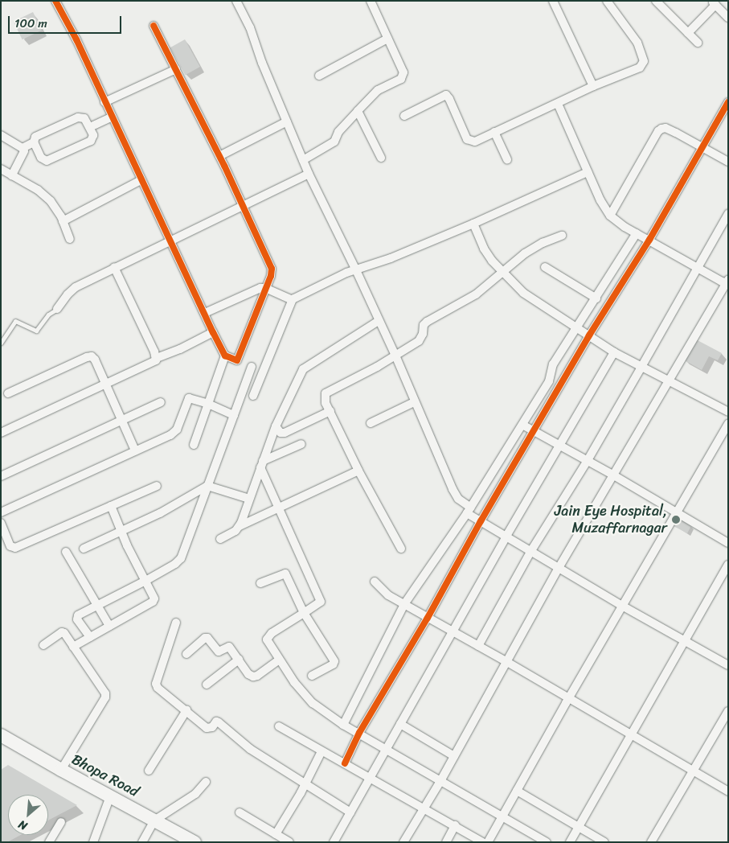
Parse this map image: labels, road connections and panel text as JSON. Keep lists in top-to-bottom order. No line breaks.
{"streets":{"main road":["Bhopa Road"]},"places":["Jain Eye Hospital, Muzaffarnagar"],"scale_bar":"100 m","north":"bottom left"}
